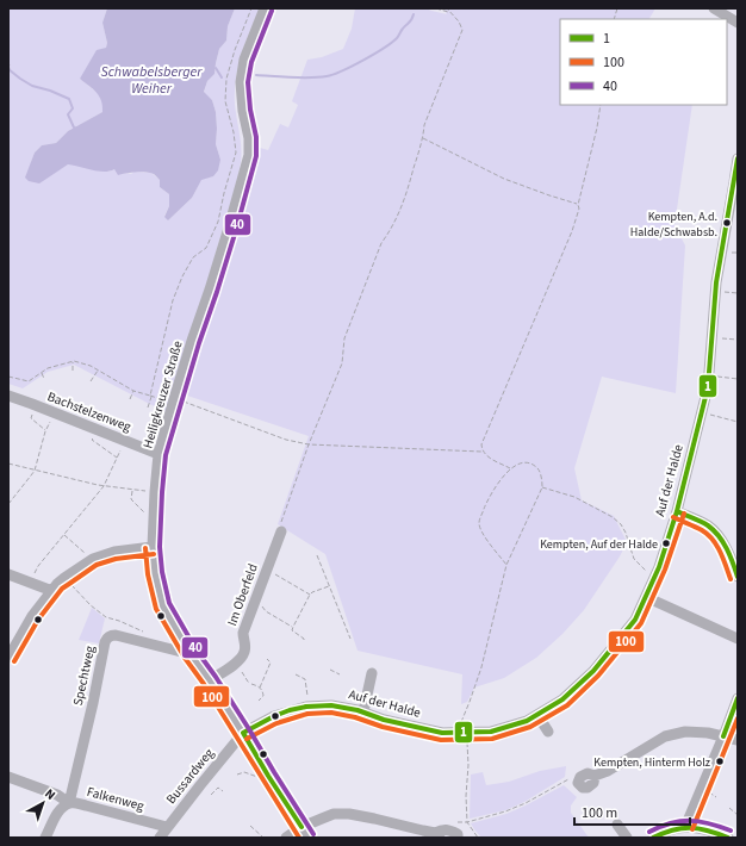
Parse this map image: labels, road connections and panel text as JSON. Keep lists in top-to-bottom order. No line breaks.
{"streets":{"street":["Heiligkreuzer Straße","Bachstelzenweg","Auf der Halde","Im Oberfeld","Spechtweg","Bussardweg","Falkenweg"]},"crossings":[["Heiligkreuzer Straße","Bachstelzenweg"],["Heiligkreuzer Straße","Auf der Halde"],["Heiligkreuzer Straße","Spechtweg"],["Heiligkreuzer Straße","Bussardweg"],["Auf der Halde","Bussardweg"],["Spechtweg","Falkenweg"],["Bussardweg","Falkenweg"]],"water":["Schwabelsberger Weiher"],"places":["Kempten, A.d. Halde/Schwabsb.","Kempten, Auf der Halde","Kempten, Hinterm Holz"],"lines":["transit line 40","transit line 1","transit line 100"],"legend":["1","100","40"],"scale_bar":"100 m","north":"top right"}
